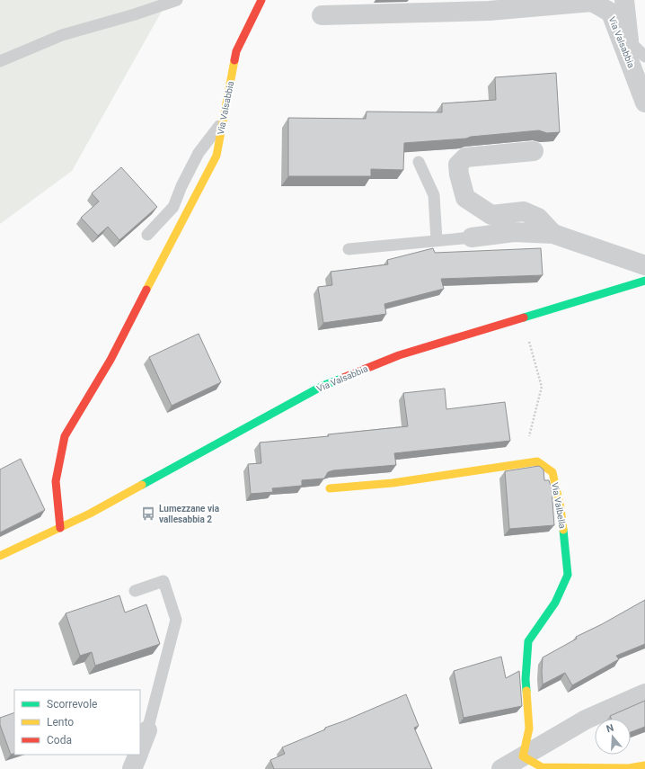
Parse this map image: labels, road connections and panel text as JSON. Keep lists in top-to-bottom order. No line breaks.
{"streets":{"street":["Via Valsabbia","Via Valbella"]},"places":{"bus stop":["Lumezzane via vallesabbia 2"]},"legend":["Scorrevole","Lento","Coda"],"north":"top"}
